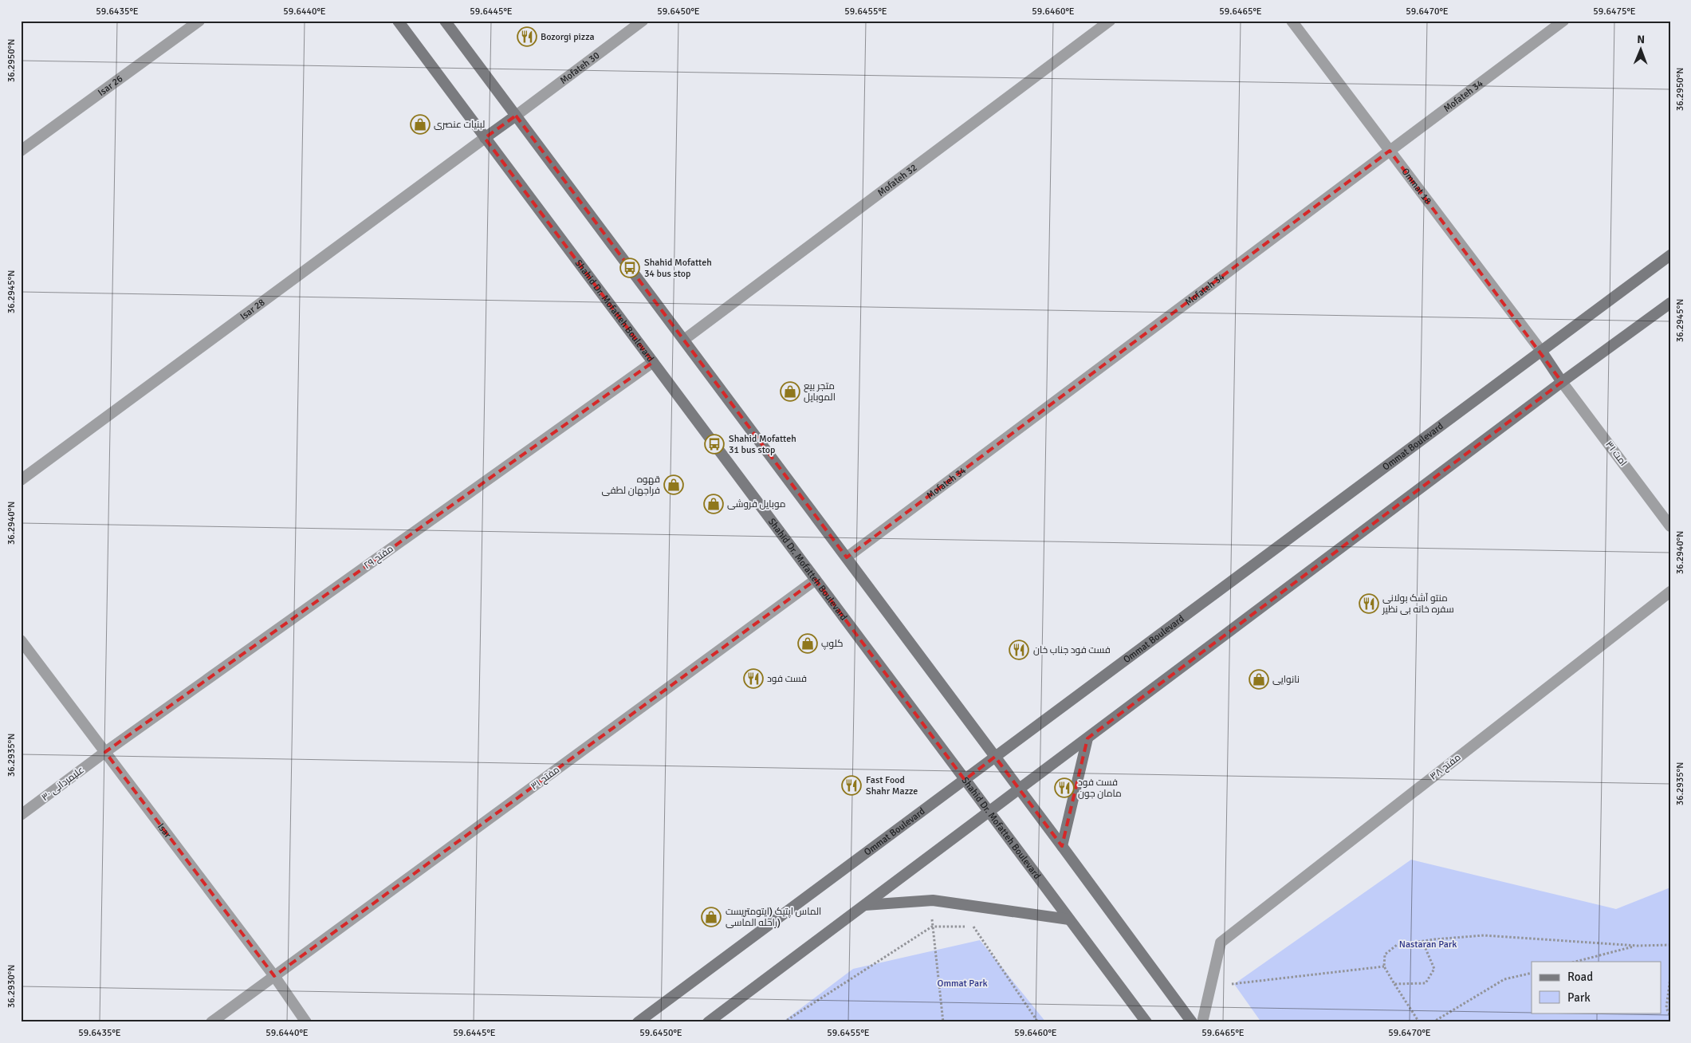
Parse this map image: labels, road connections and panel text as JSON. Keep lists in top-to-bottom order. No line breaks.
{"streets":{"main road":["Shahid Dr. Mofatteh Boulevard","Ommat Boulevard"],"street":["Mofateh 30","Isar 26","Mofateh 34","Mofateh 32","Ommat 18","Isar 28","امت ۳۱","مفتح ۲۹","مفتح ۳۸","مفتح ۳۱","علیمردانی ۳۰","Isar"]},"crossings":[["Mofateh 34","Ommat 18"],["Ommat 18","Ommat Boulevard"],["Isar 28","Shahid Dr. Mofatteh Boulevard"],["Shahid Dr. Mofatteh Boulevard","Ommat Boulevard"],["Shahid Dr. Mofatteh Boulevard","مفتح ۲۹"],["Shahid Dr. Mofatteh Boulevard","مفتح ۳۱"],["مفتح ۲۹","علیمردانی ۳۰"],["مفتح ۲۹","Isar"],["مفتح ۳۱","Isar"],["علیمردانی ۳۰","Isar"]],"parks":["Nastaran Park","Ommat Park"],"places":{"restaurant":["Bozorgi pizza","منتو آشک بولانی سفره خانه بی نظیر","فست فود جناب خان","فست فود","Fast Food Shahr Mazze","فست فود مامان جون"],"shop":["لبنیات عنصری","متجر بيع الموبايل","قهوه فراجهان لطفی","موبایل فروشی","کلوپ","نانوایی","الماس اپتیک (اپتومتریست راحله الماسی)"],"bus stop":["Shahid Mofatteh 34 bus stop","Shahid Mofatteh 31 bus stop"]},"legend":["Road","Park"],"north":"top","coordinates":["59.6435°E","59.6440°E","59.6445°E","59.6450°E","59.6455°E","59.6460°E","59.6465°E","59.6470°E","59.6475°E","36.2950°N","36.2945°N","36.2940°N","36.2935°N","36.2930°N"]}
